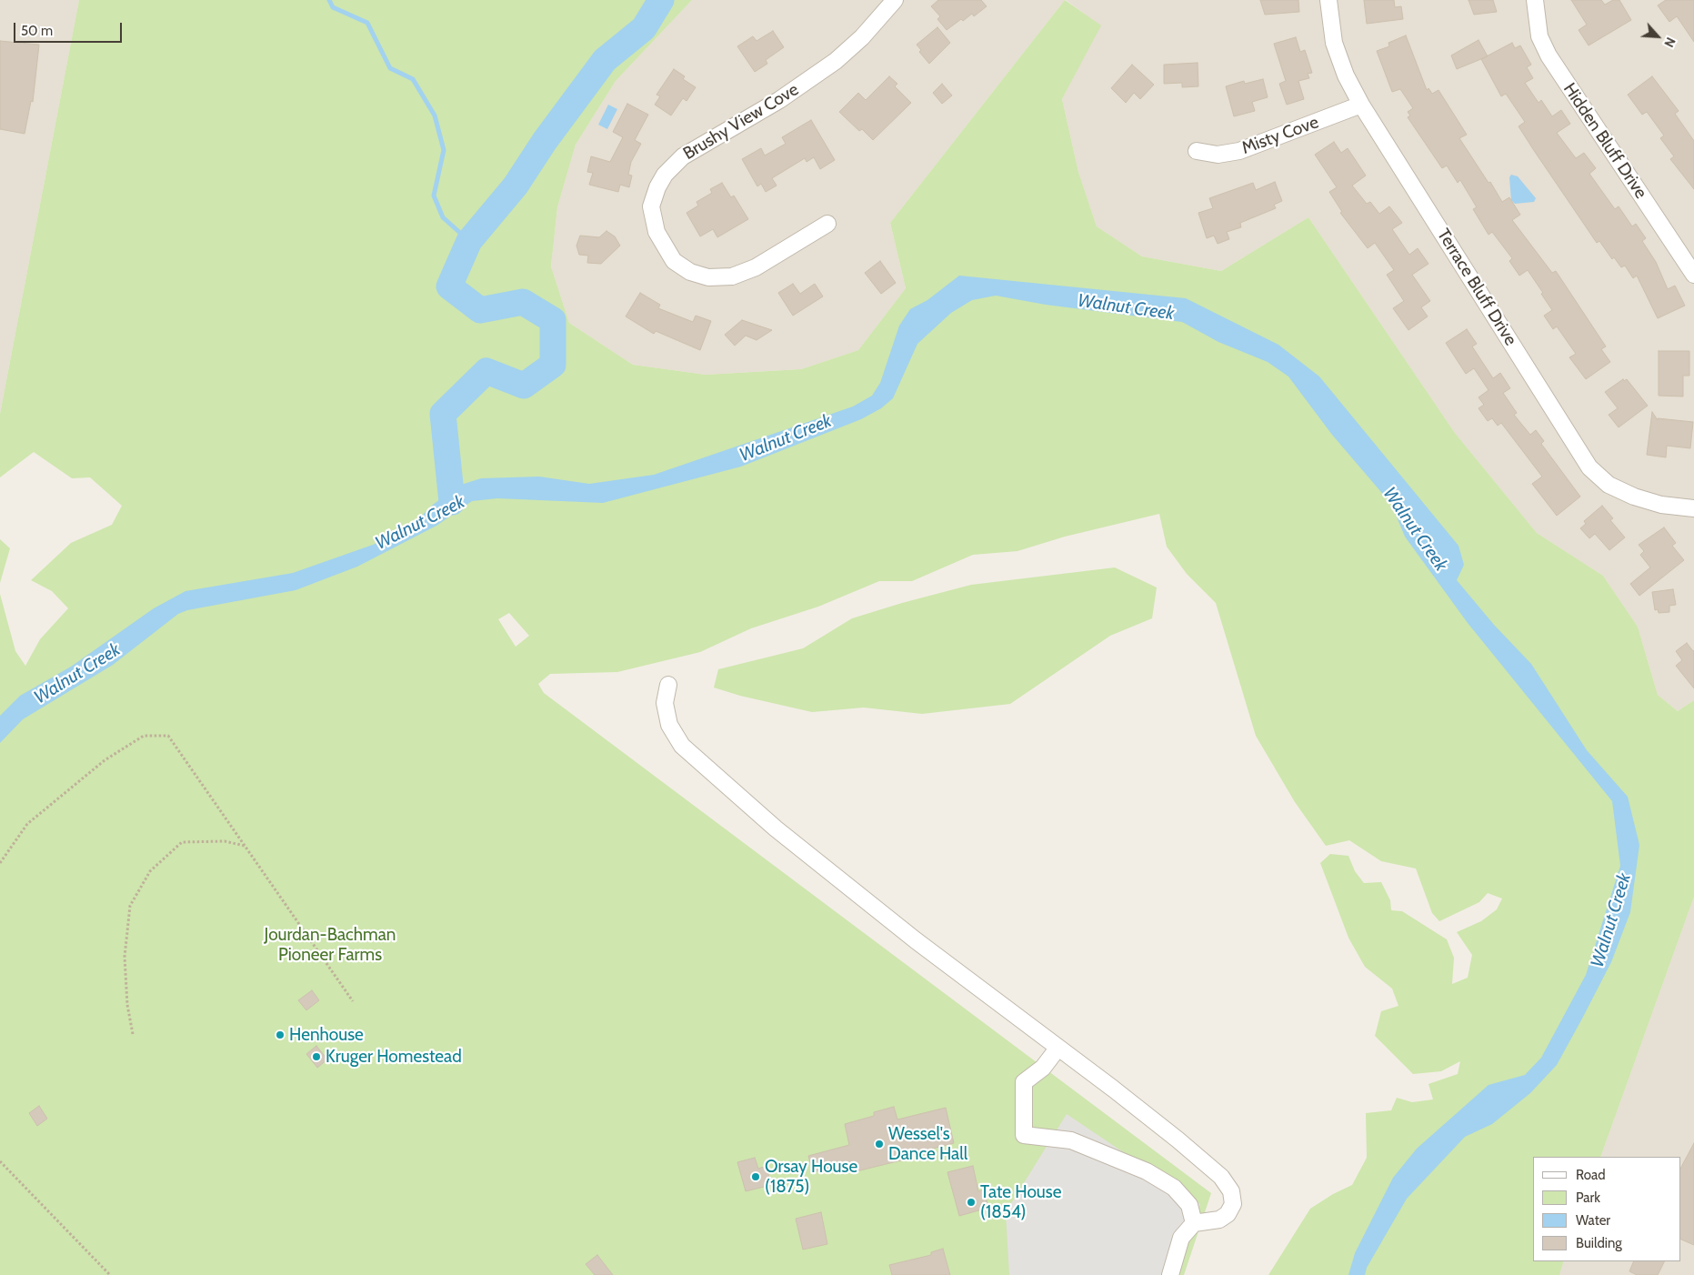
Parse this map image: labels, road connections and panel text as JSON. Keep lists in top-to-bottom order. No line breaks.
{"streets":{"street":["Brushy View Cove","Misty Cove","Hidden Bluff Drive","Terrace Bluff Drive"]},"crossings":[["Misty Cove","Terrace Bluff Drive"]],"water":["Walnut Creek"],"parks":["Jourdan-Bachman Pioneer Farms"],"places":["Henhouse","Kruger Homestead","Wessel's Dance Hall","Orsay House (1875)","Tate House (1854)"],"legend":["Road","Park","Water","Building"],"scale_bar":"50 m","north":"bottom right"}
